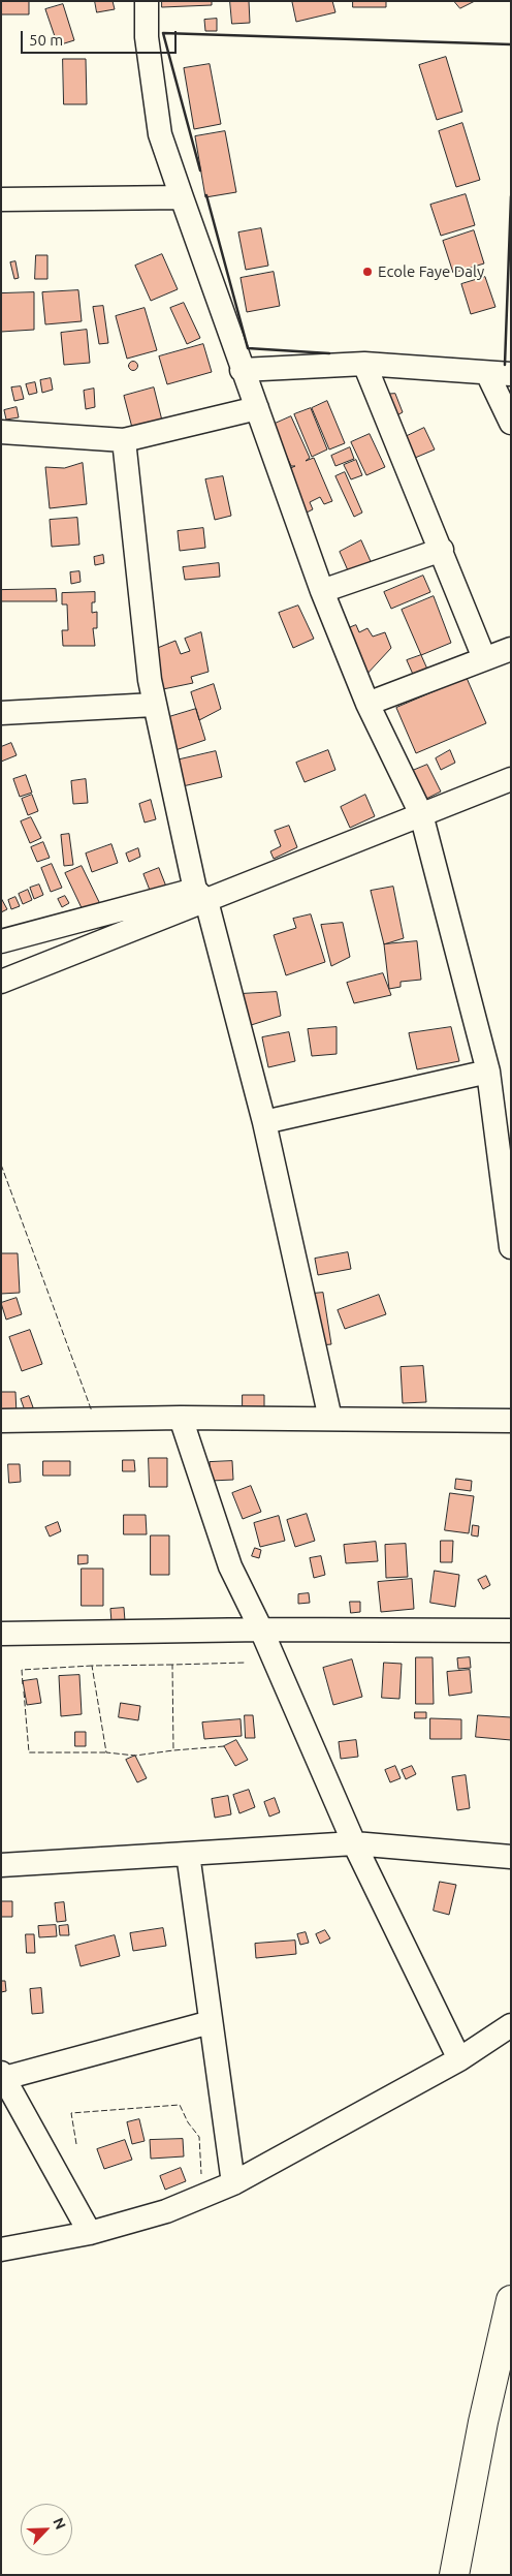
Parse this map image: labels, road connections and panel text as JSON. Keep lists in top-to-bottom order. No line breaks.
{"places":["Ecole Faye Daly"],"scale_bar":"50 m","north":"top right"}
